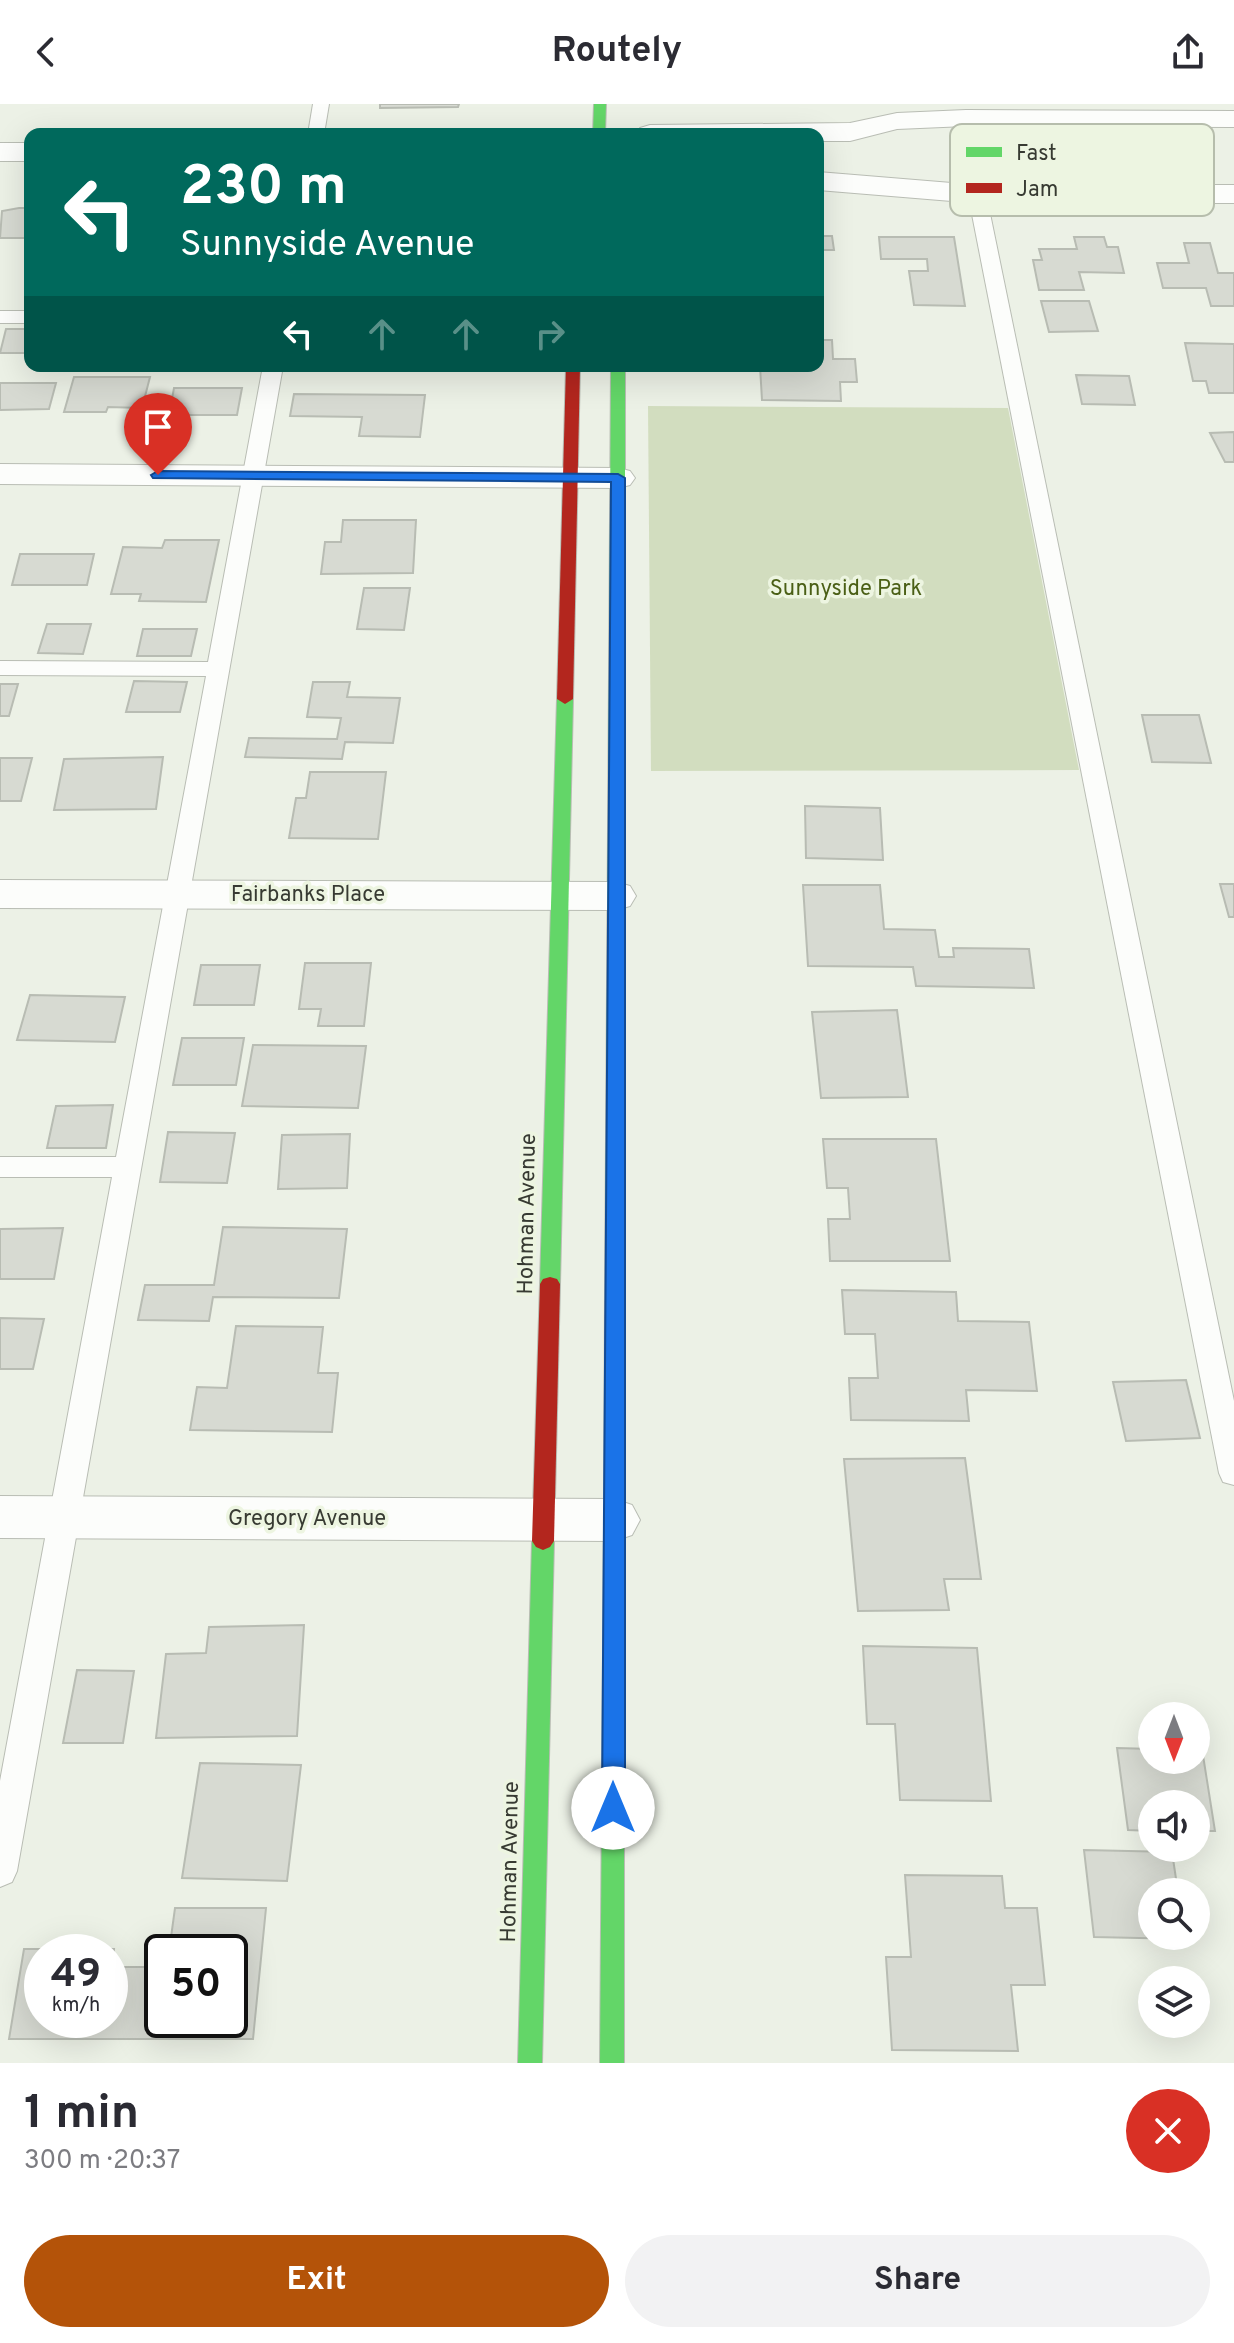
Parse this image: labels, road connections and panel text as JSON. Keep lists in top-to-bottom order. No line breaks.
{"streets":{"main road":["Hohman Avenue"],"street":["Fairbanks Place","Gregory Avenue"]},"crossings":[["Fairbanks Place","Hohman Avenue"],["Hohman Avenue","Gregory Avenue"]],"parks":["Sunnyside Park"],"legend":["Fast","Jam"],"north":"bottom","page":{"header":"Routely","turn":["230 m","Sunnyside Avenue"],"speed":"49 km/h","limit":"50","heading":["1 min","300 m · 20:37"],"buttons":["Exit","Share"]}}
